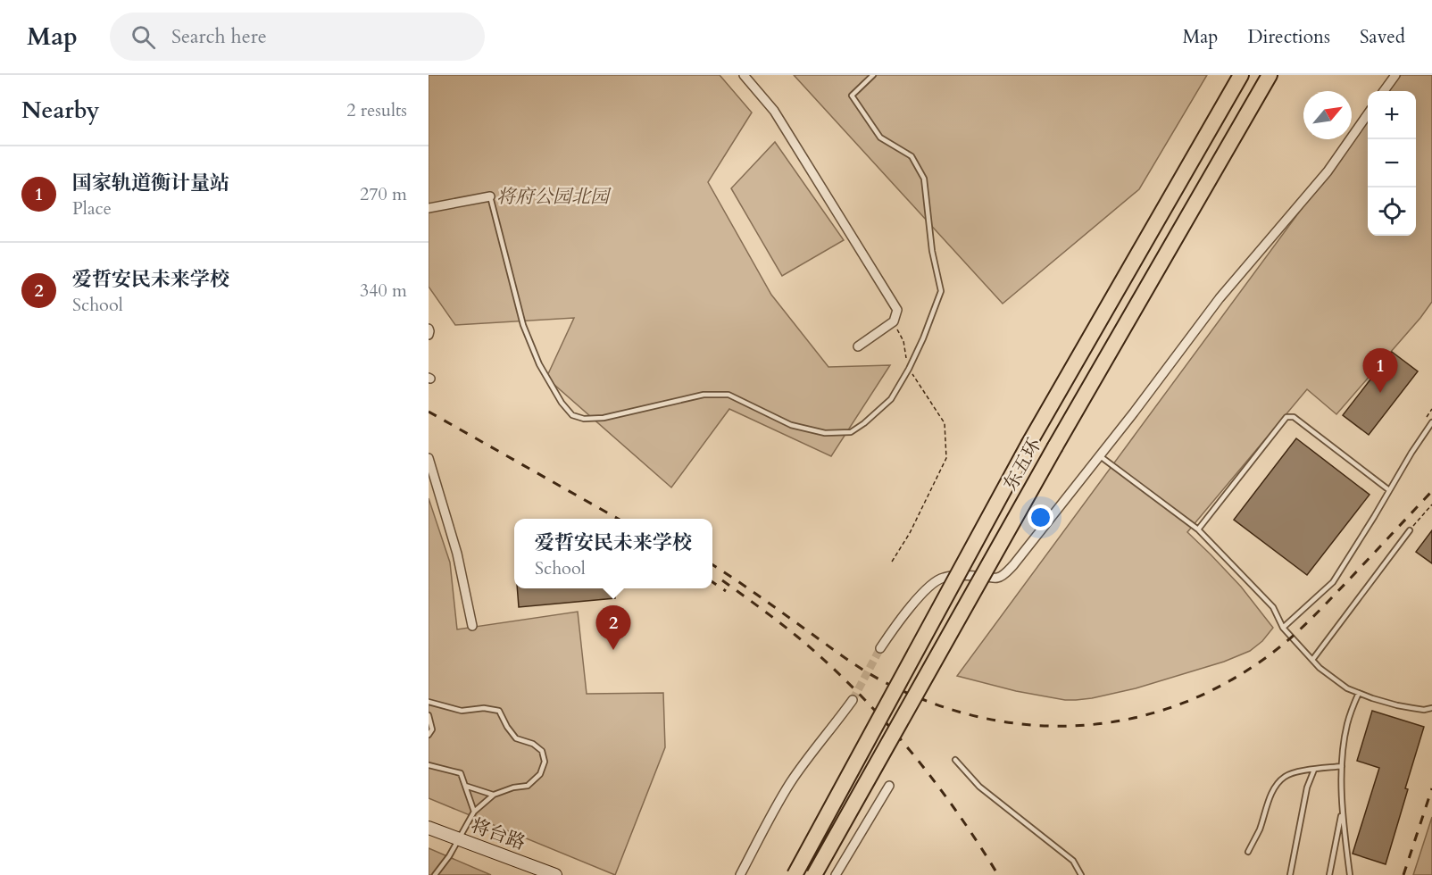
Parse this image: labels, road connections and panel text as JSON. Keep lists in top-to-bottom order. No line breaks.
{"streets":{"highway":["东五环"],"main road":["将台路"]},"parks":["将府公园北园"],"north":"top right","page":{"header":"Map","search":"Search here","nav":["Map","Directions","Saved"],"heading":["Nearby","2 results"],"map_buttons":["+","−"],"list":[{"mark":"1","name":"国家轨道衡计量站","note":"Place","value":"270 m"},{"mark":"2","name":"爱哲安民未来学校","note":"School","value":"340 m"}],"pins":["1","2"],"popup":["爱哲安民未来学校","School"]}}
